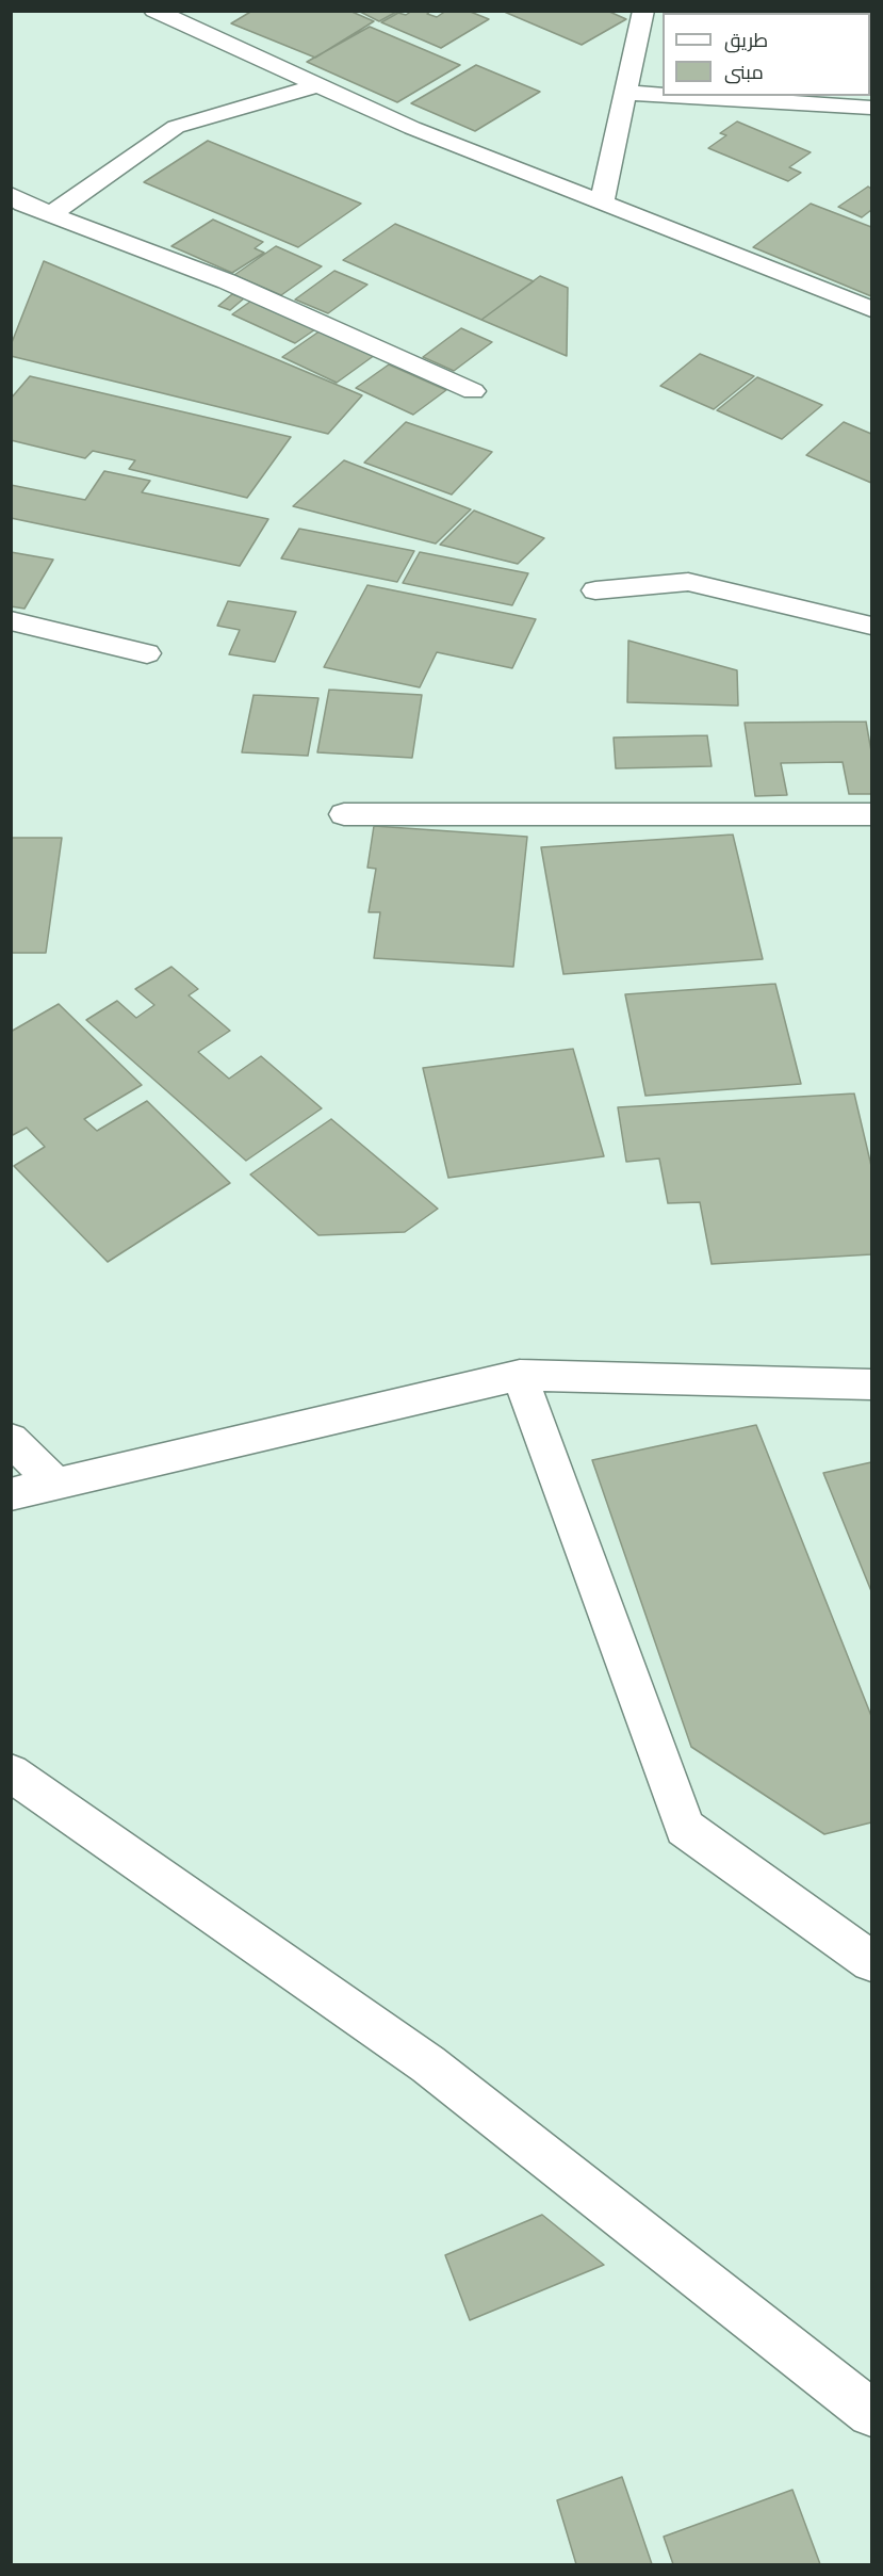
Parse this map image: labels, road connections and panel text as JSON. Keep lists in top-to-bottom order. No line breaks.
{"legend":["طريق","مبنى"]}
